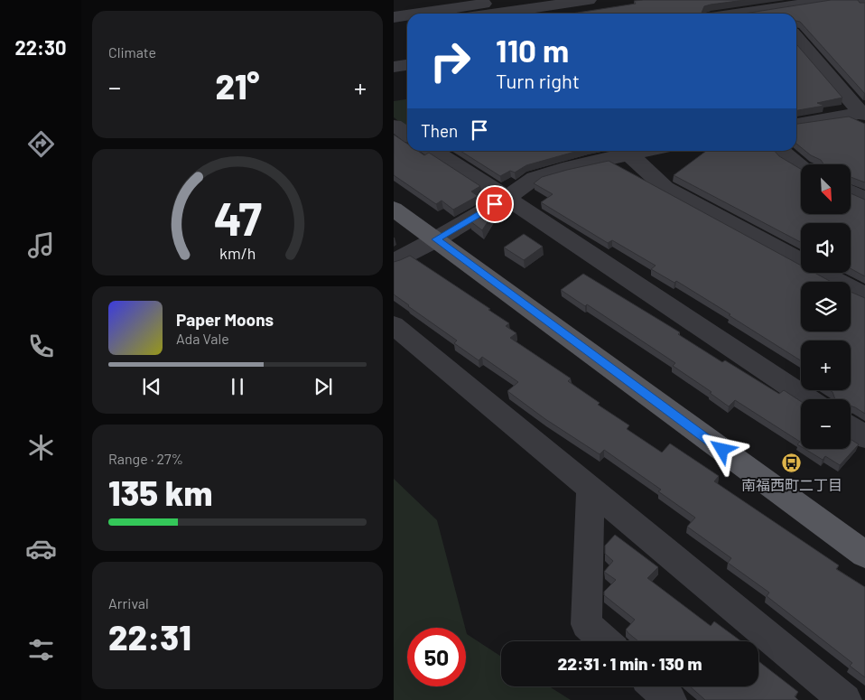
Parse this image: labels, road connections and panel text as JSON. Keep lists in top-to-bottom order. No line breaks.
{"places":{"bus stop":["南福西町二丁目"]},"north":"bottom right","page":{"tabs":"22:30","tile":["Climate",["Range · 27%","135 km"],["Arrival","22:31"]],"turn":["110 m","Turn right"],"heat":["−","21°","+"],"then":"Then","map_buttons":["+","−"],"song":["Paper Moons","Ada Vale"],"limit":"50","trip":"22:31 · 1 min · 130 m","gauge":["47","km/h"]}}
